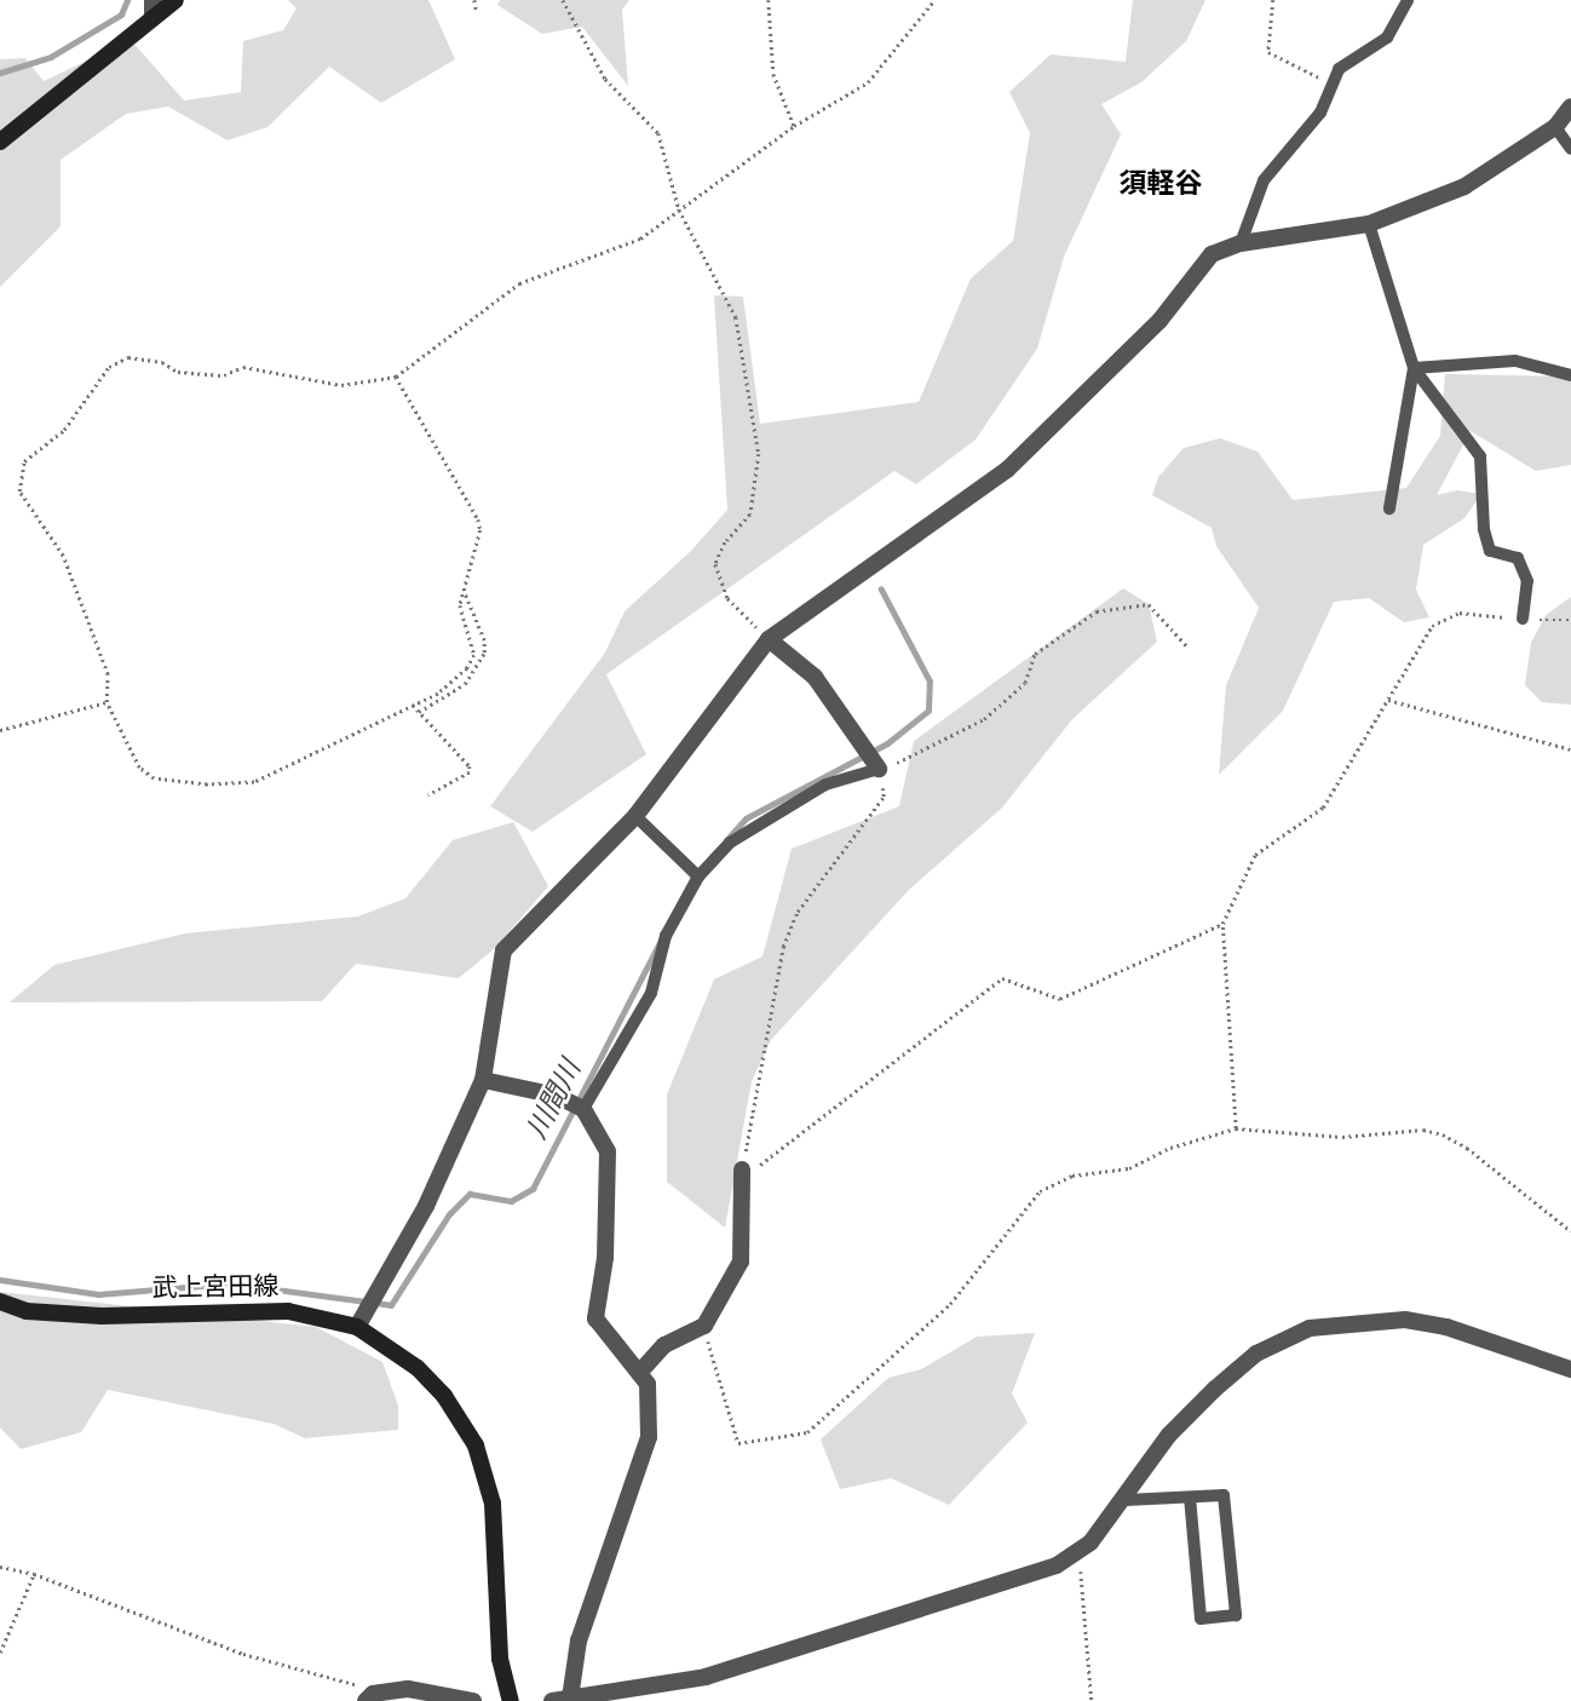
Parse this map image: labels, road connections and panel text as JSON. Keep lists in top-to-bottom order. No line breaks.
{"streets":{"main road":["武上宮田線"]},"districts":["須軽谷"],"water":["川間川"]}
